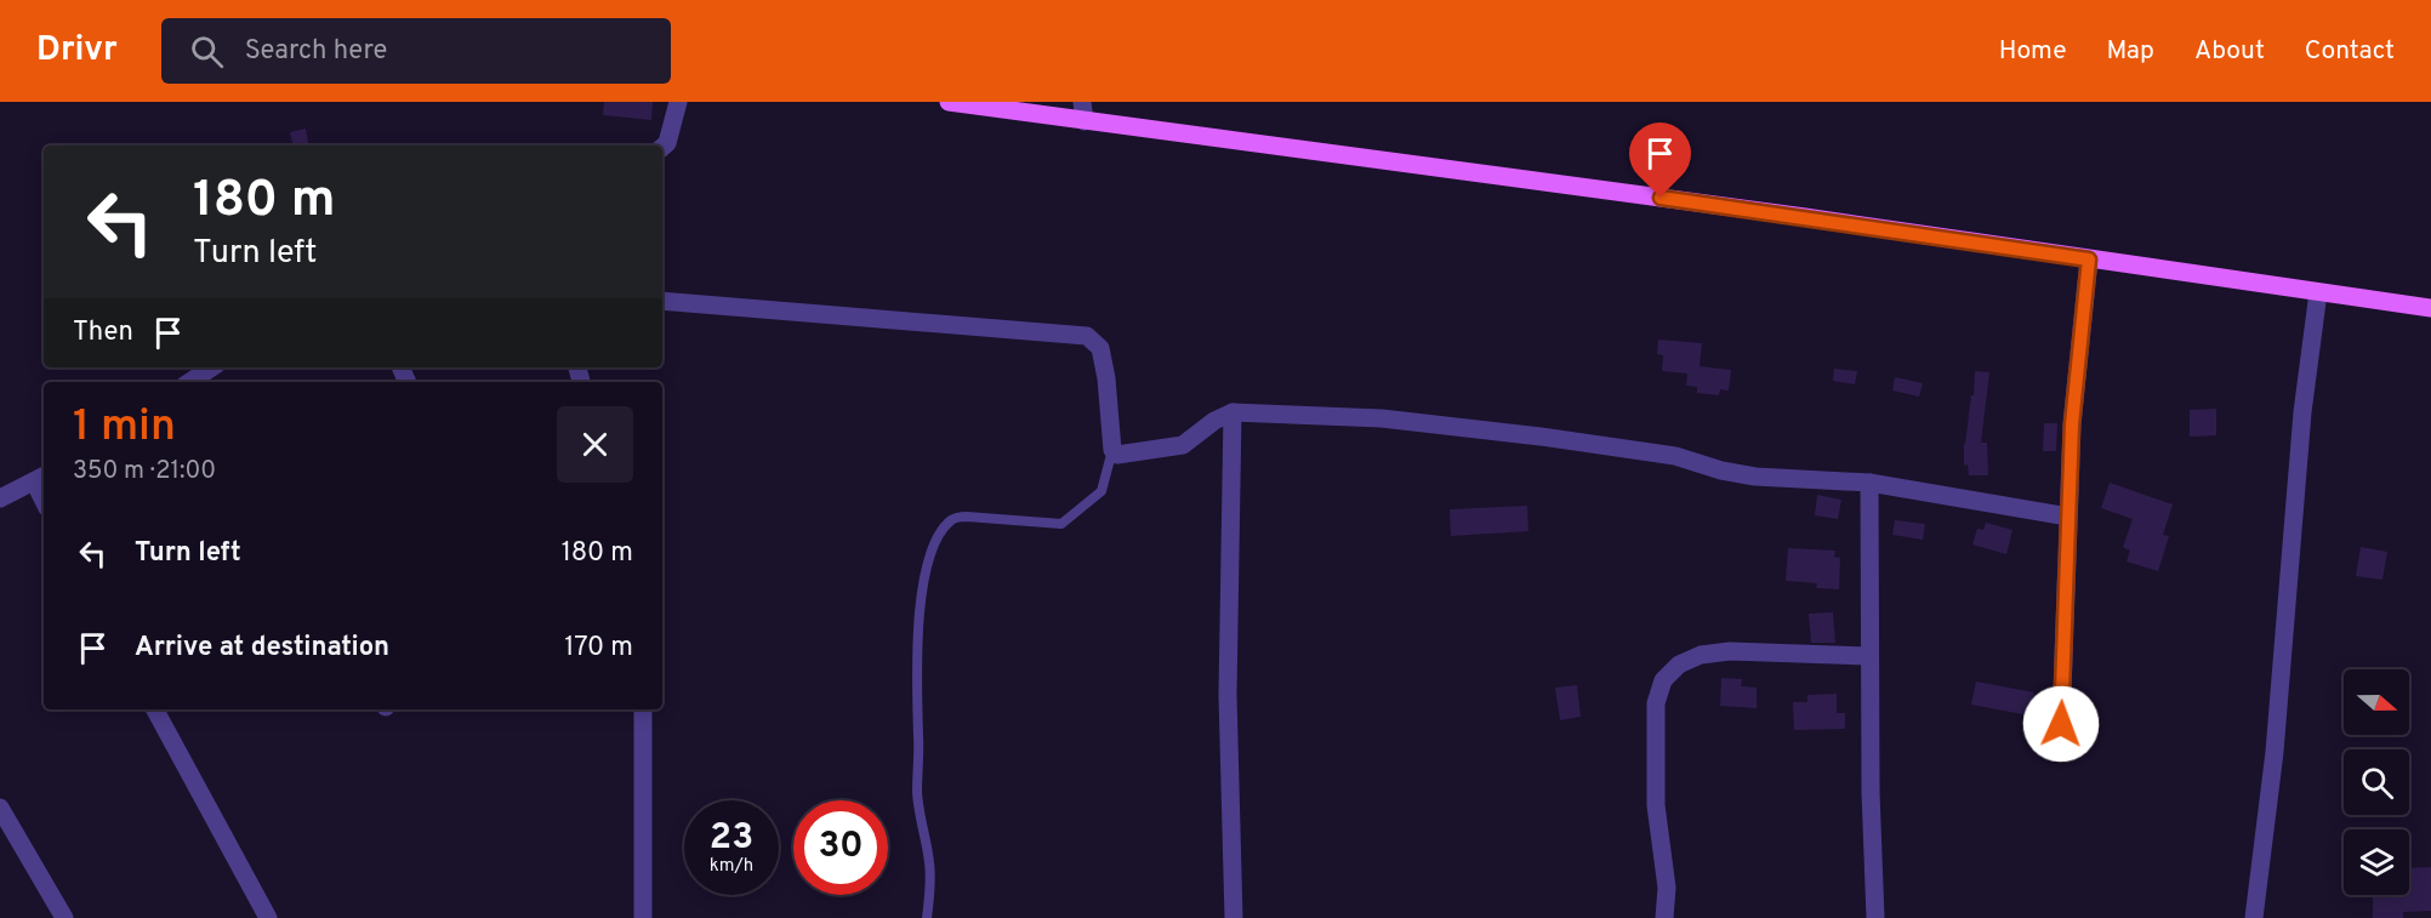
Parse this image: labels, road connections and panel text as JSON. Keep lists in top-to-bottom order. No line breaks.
{"north":"right","page":{"header":"Drivr","search":"Search here","nav":["Home","Map","About","Contact"],"turn":["180 m","Turn left"],"then":"Then","heading":["1 min","350 m · 21:00"],"list":[{"name":"Turn left","value":"180 m"},{"name":"Arrive at destination","value":"170 m"}],"speed":"23 km/h","limit":"30"}}
